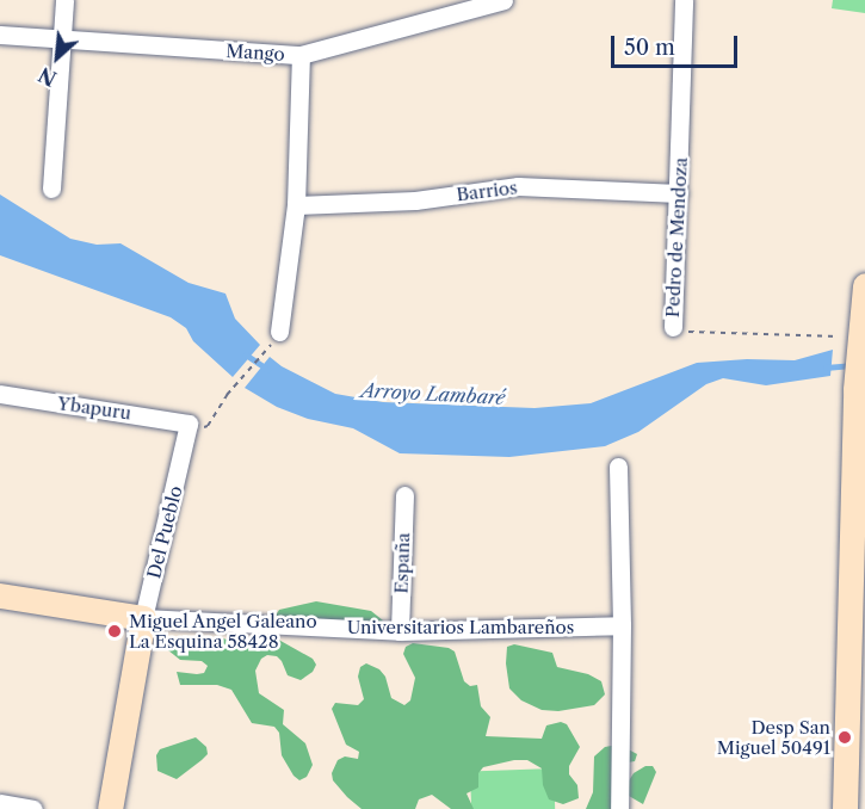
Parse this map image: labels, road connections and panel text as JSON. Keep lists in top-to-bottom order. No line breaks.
{"streets":{"street":["Mango","Barrios","Pedro de Mendoza","Ybapuru","Del Pueblo","España","Universitarios Lambareños"]},"crossings":[["Barrios","Pedro de Mendoza"],["Ybapuru","Del Pueblo"],["Del Pueblo","Universitarios Lambareños"],["España","Universitarios Lambareños"]],"water":["Arroyo Lambaré"],"places":["Miguel Angel Galeano La Esquina 58428","Desp San Miguel 50491"],"scale_bar":"50 m","north":"bottom left"}
